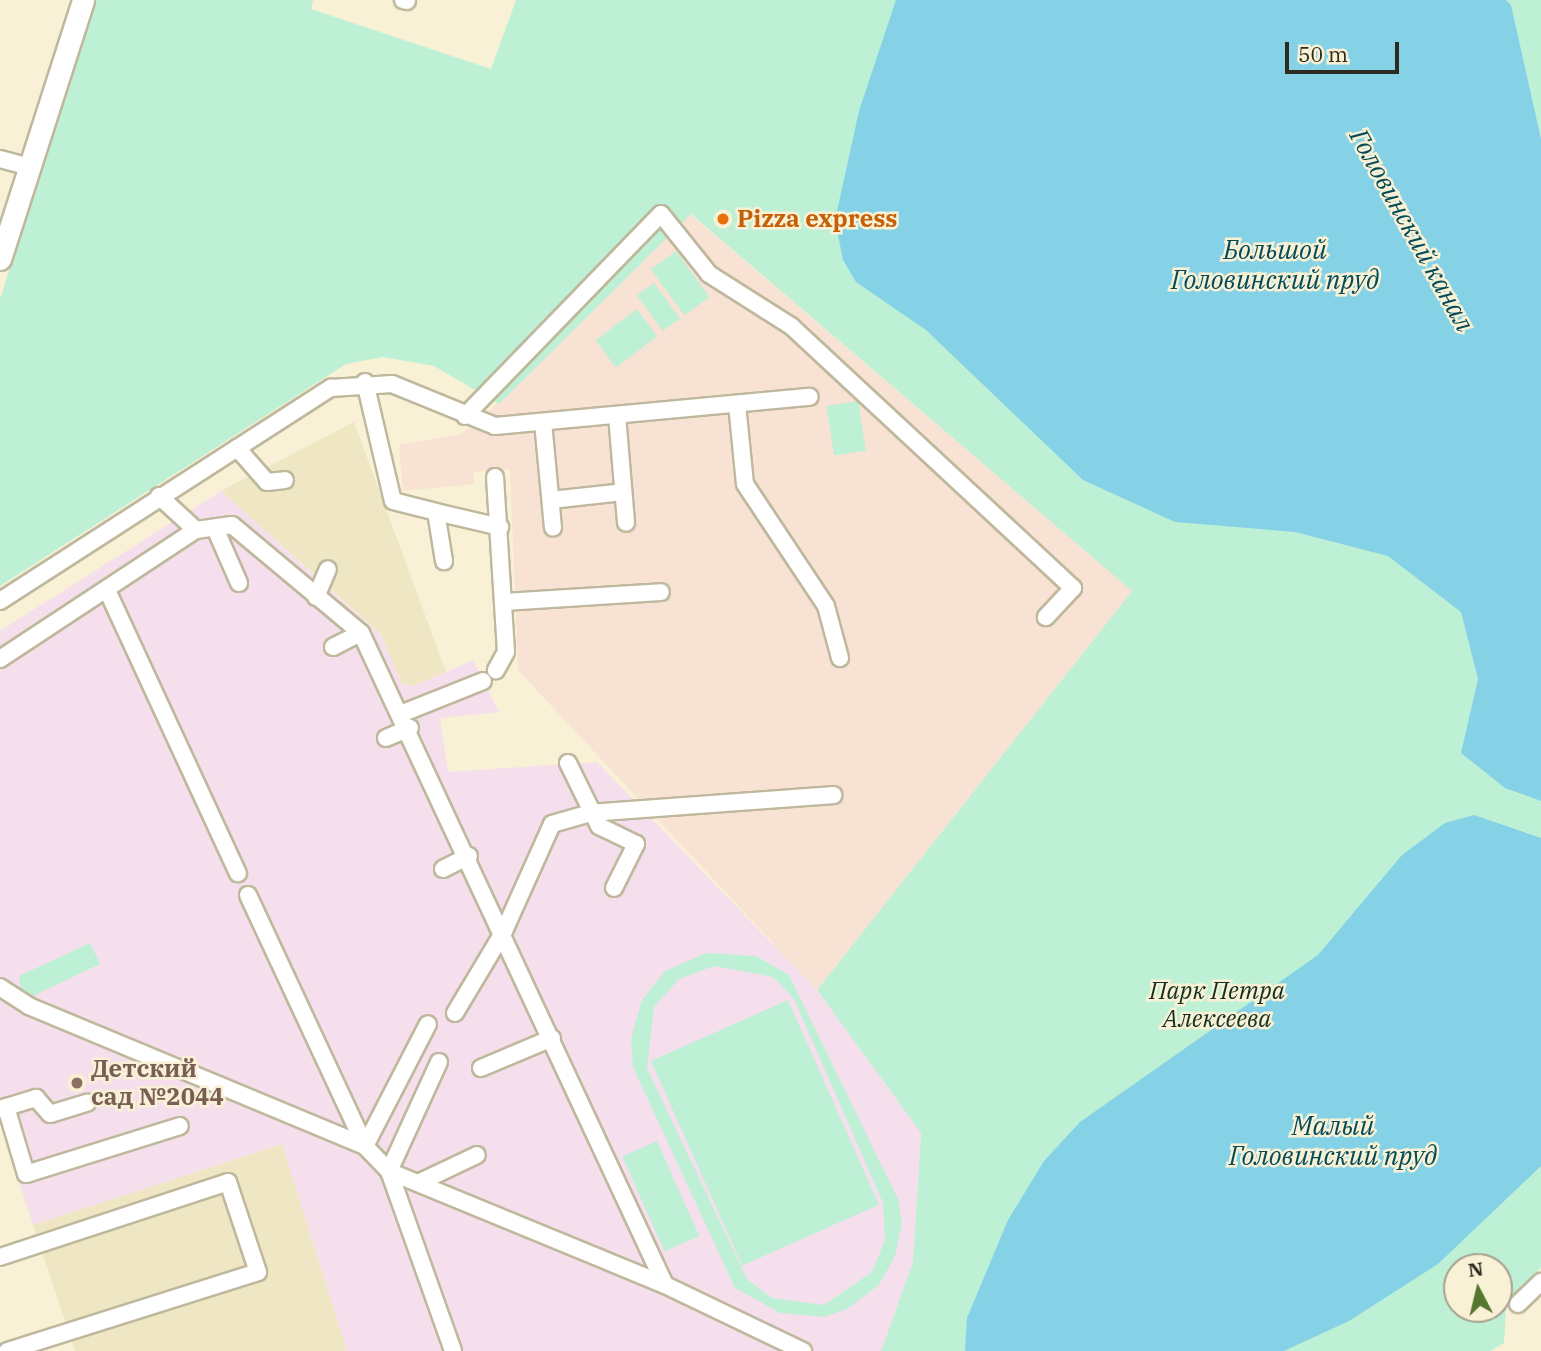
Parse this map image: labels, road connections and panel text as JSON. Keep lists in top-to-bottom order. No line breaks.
{"water":["Головинский канал","Большой Головинский пруд","Малый Головинский пруд"],"parks":["Парк Петра Алексеева"],"places":["Pizza express","Детский сад №2044"],"scale_bar":"50 m","north":"top"}
